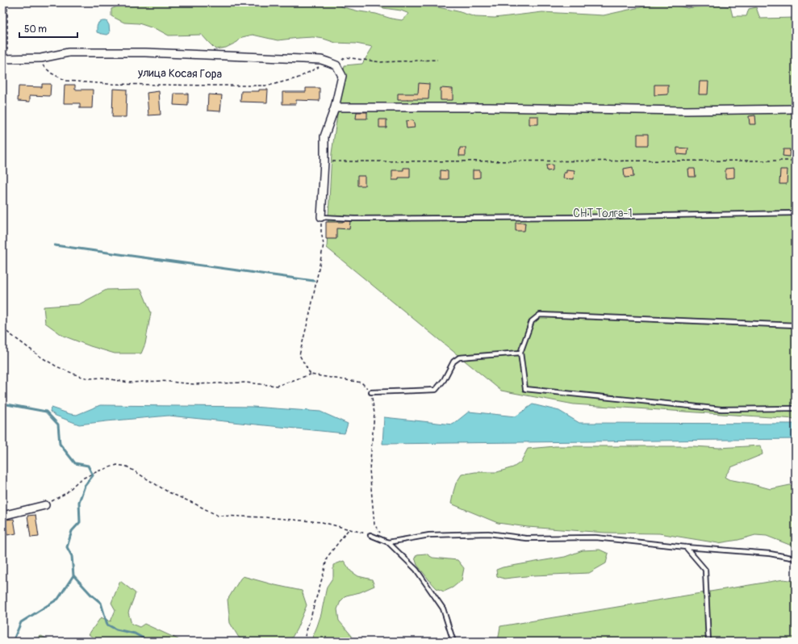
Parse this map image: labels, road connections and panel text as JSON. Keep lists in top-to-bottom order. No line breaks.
{"streets":{"street":["улица Косая Гора"]},"parks":["СНТ Толга-1"],"scale_bar":"50 m"}
